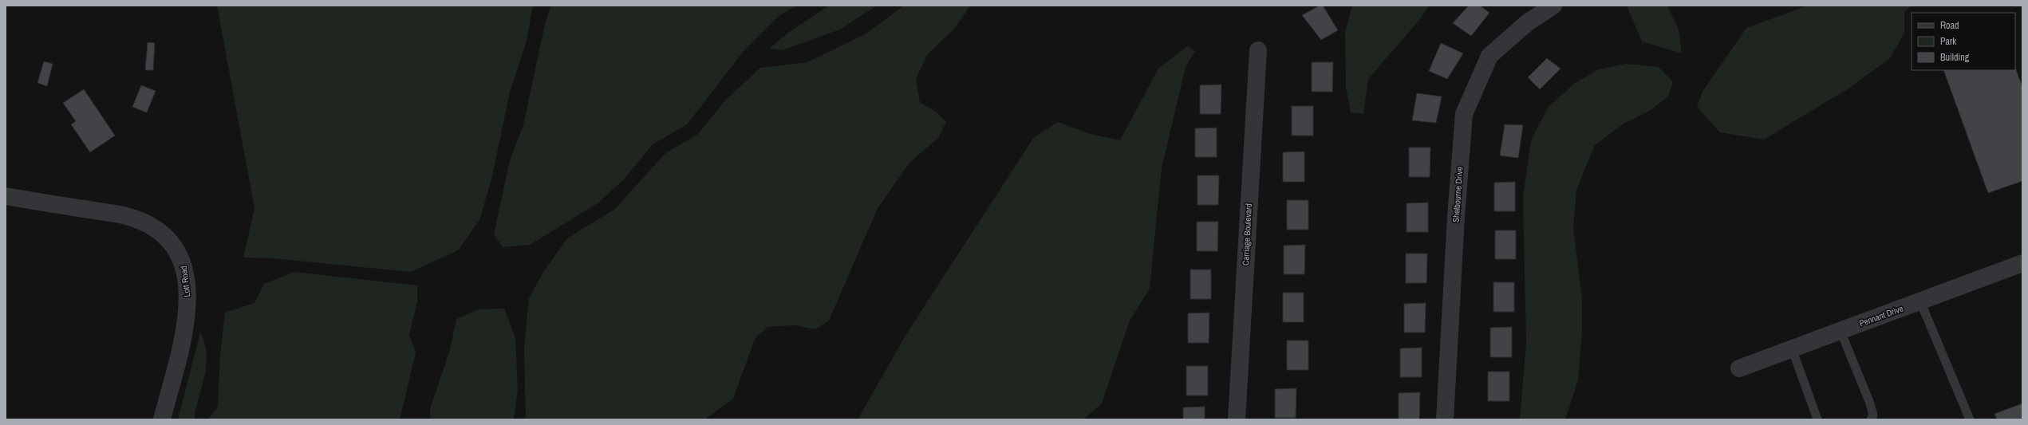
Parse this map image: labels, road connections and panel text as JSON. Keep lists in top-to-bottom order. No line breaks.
{"streets":{"street":["Shelbourne Drive","Carriage Boulevard","Lott Road","Pennant Drive"]},"legend":["Road","Park","Building"]}
